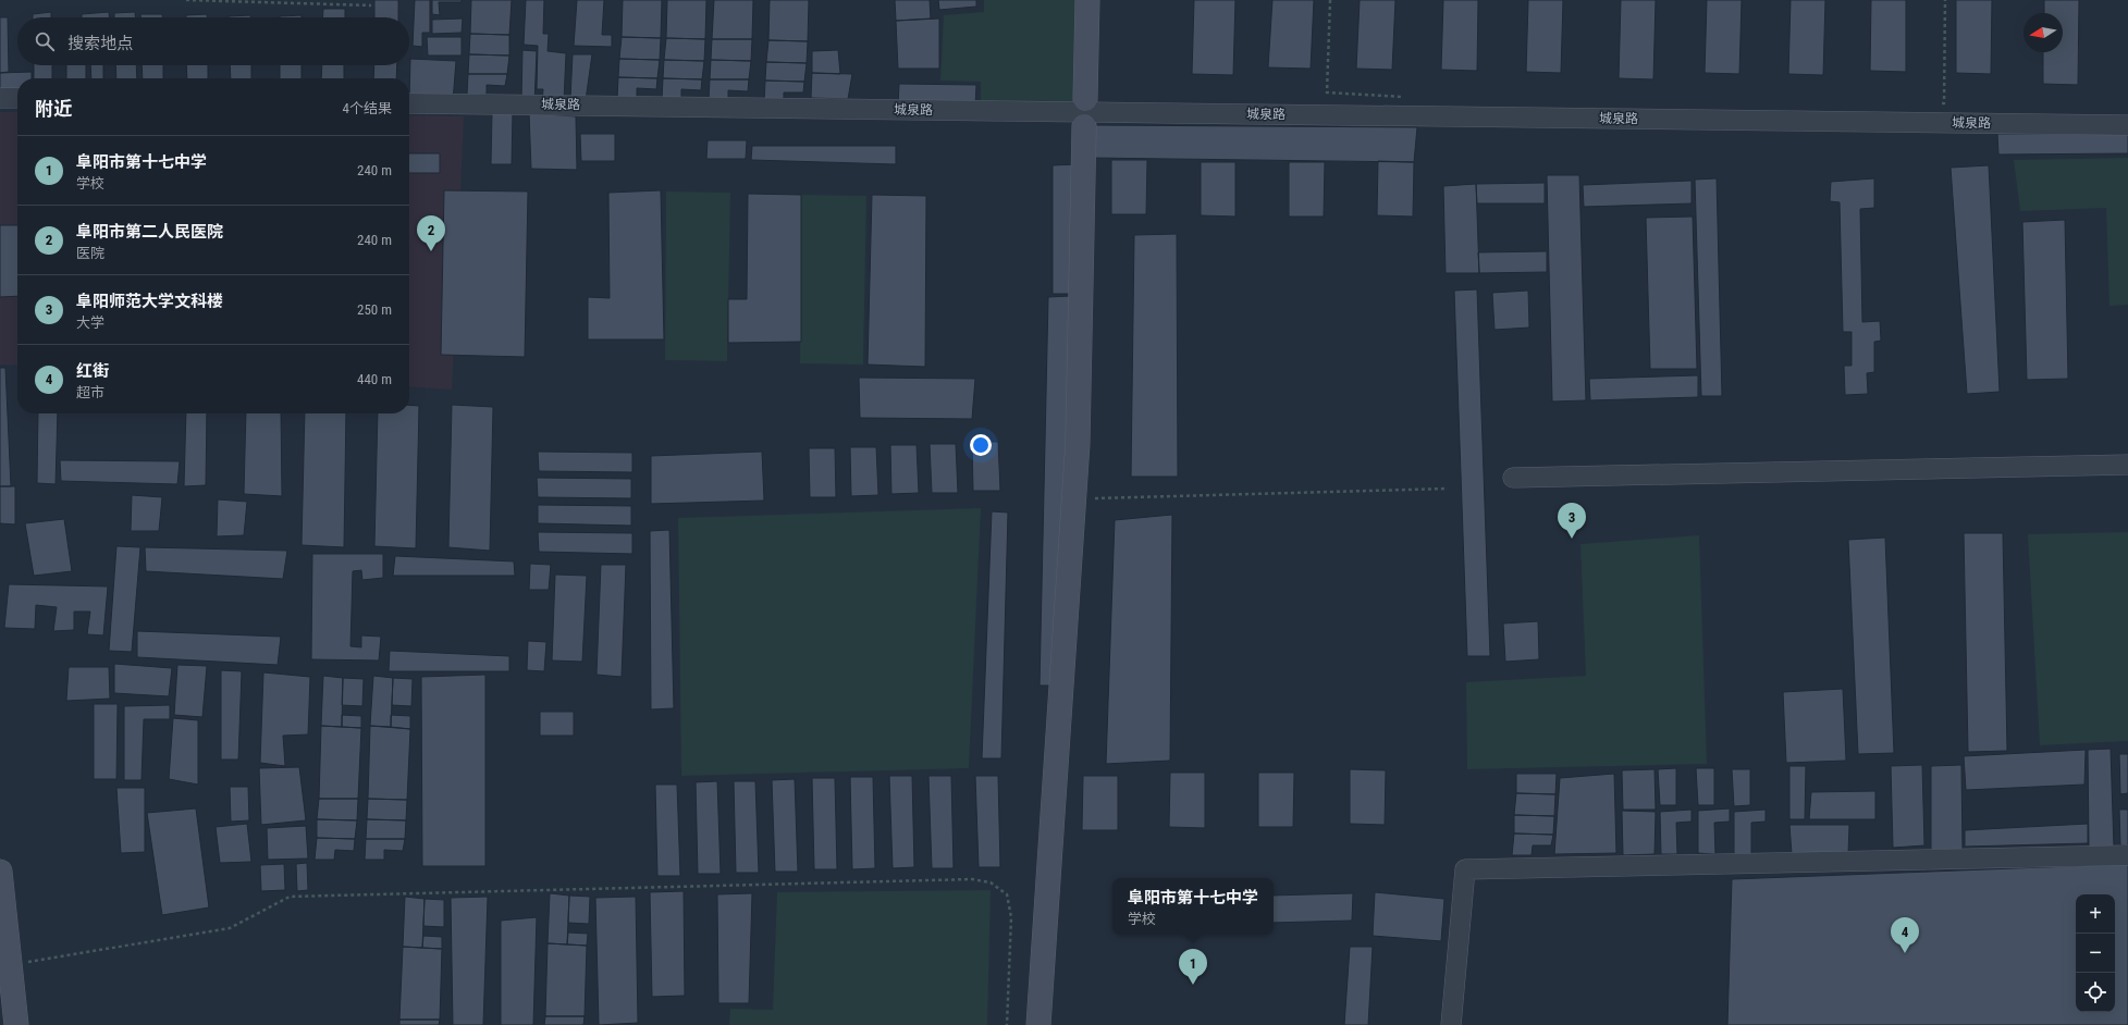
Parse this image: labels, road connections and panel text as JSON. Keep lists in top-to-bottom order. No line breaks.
{"streets":{"street":["城泉路"]},"north":"left","page":{"search":"搜索地点","heading":["附近","4个结果"],"list":[{"mark":"1","name":"阜阳市第十七中学","note":"学校","value":"240 m"},{"mark":"2","name":"阜阳市第二人民医院","note":"医院","value":"240 m"},{"mark":"3","name":"阜阳师范大学文科楼","note":"大学","value":"250 m"},{"mark":"4","name":"红街","note":"超市","value":"440 m"}],"pins":["2","3","4","1"],"popup":["阜阳市第十七中学","学校"],"map_buttons":["+","−"]}}
